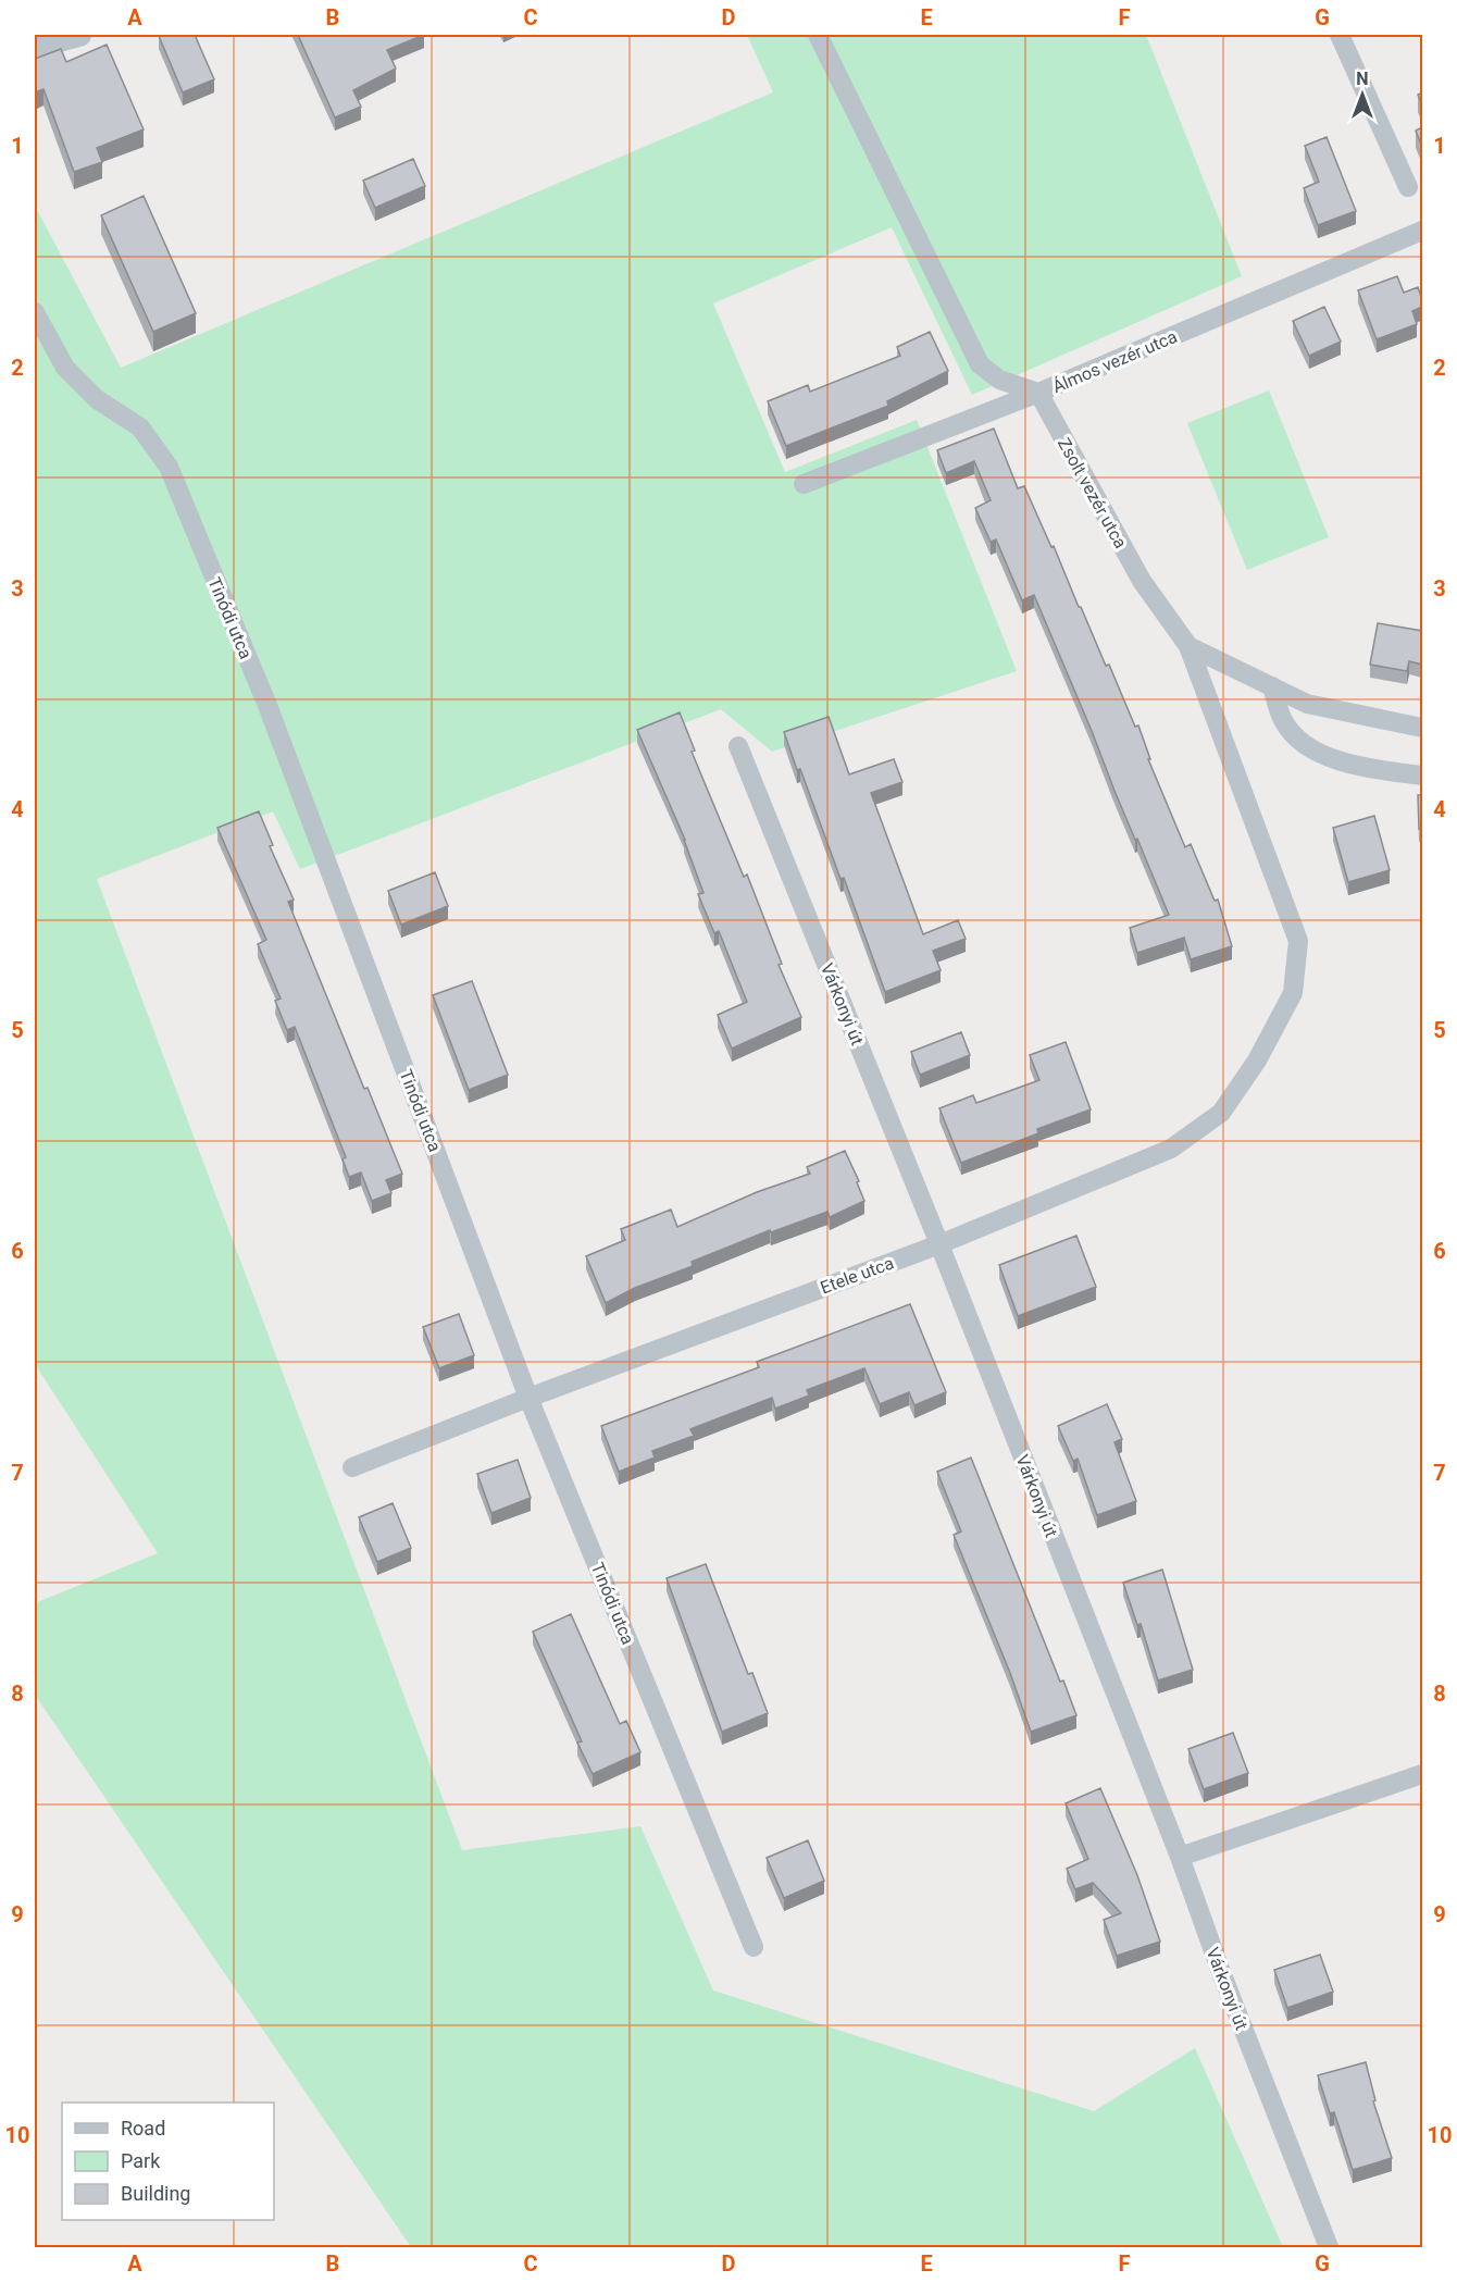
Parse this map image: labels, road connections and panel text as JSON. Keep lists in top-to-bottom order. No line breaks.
{"streets":{"street":["Álmos vezér utca","Zsolt vezér utca","Tinódi utca","Várkonyi út","Etele utca"]},"crossings":[["Álmos vezér utca","Zsolt vezér utca"],["Zsolt vezér utca","Etele utca"],["Tinódi utca","Etele utca"],["Várkonyi út","Etele utca"]],"legend":["Road","Park","Building"],"north":"top","grid":{"columns":["A","B","C","D","E","F","G"],"rows":["1","2","3","4","5","6","7","8","9","10"]}}
